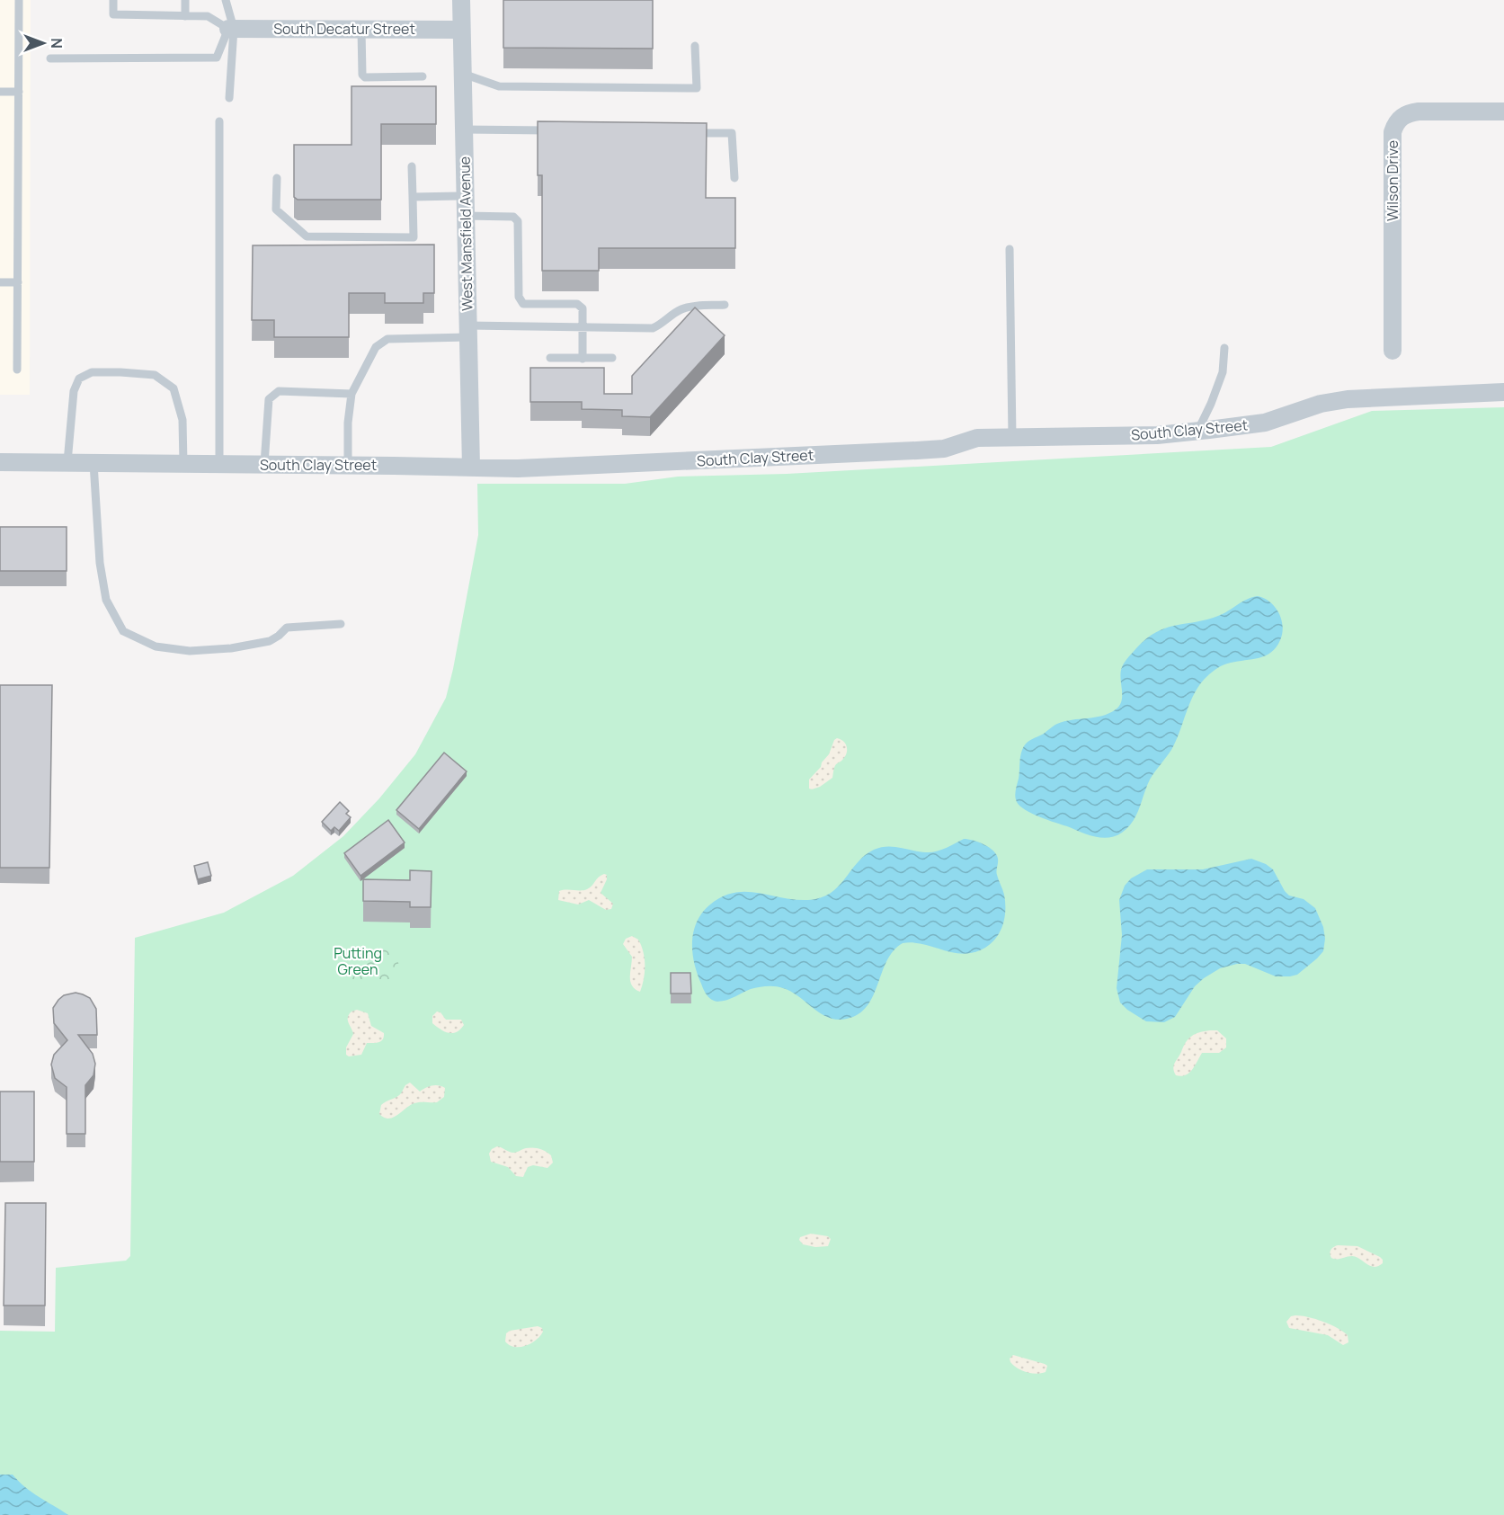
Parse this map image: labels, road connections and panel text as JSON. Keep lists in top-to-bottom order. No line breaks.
{"streets":{"street":["South Decatur Street","Wilson Drive","West Mansfield Avenue","South Clay Street"]},"crossings":[["South Decatur Street","West Mansfield Avenue"],["West Mansfield Avenue","South Clay Street"]],"parks":["Putting Green"],"north":"right"}
